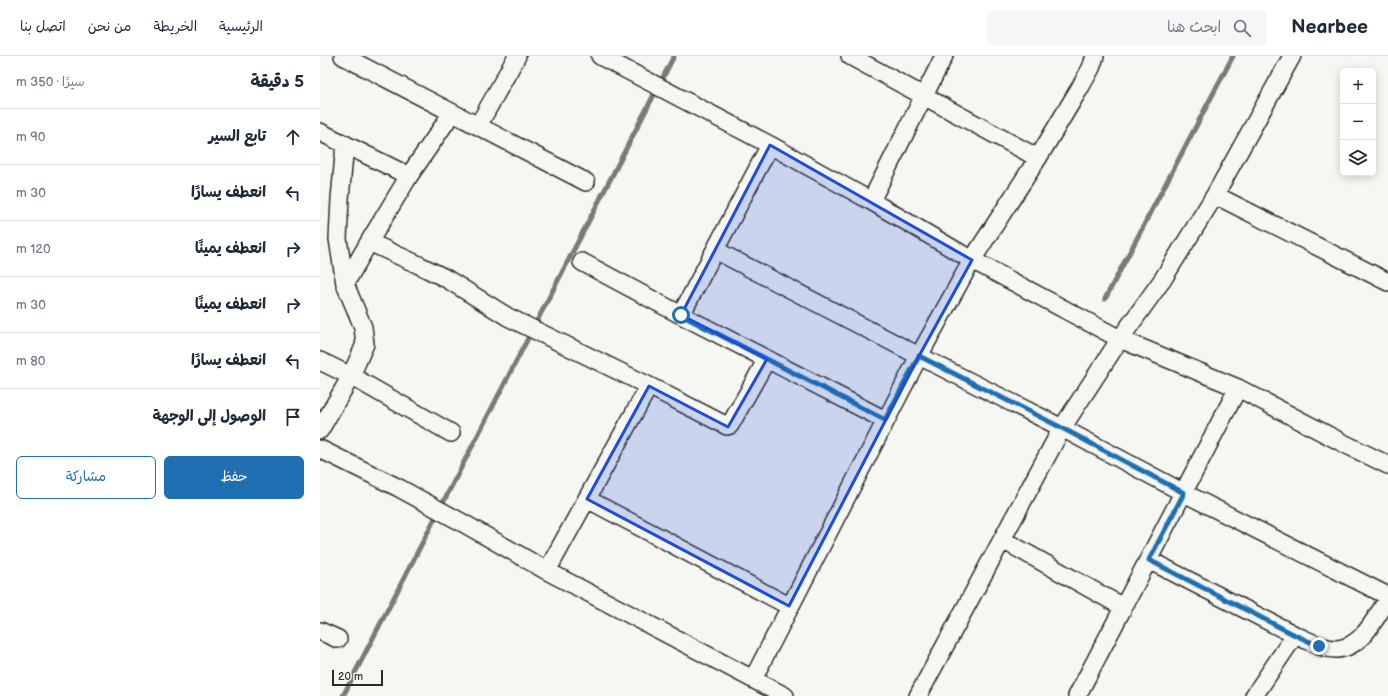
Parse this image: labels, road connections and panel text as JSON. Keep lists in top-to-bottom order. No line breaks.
{"scale_bar":"20 m","page":{"header":"Nearbee","search":"ابحث هنا","nav":["الرئيسية","الخريطة","من نحن","اتصل بنا"],"heading":["5 دقيقة","سيرًا · 350 m"],"map_buttons":["+","−"],"list":[["تابع السير","90 m"],["انعطف يسارًا","30 m"],["انعطف يمينًا","120 m"],["انعطف يمينًا","30 m"],["انعطف يسارًا","80 m"],"الوصول إلى الوجهة"],"buttons":["حفظ","مشاركة"],"scale":"20 m"}}
